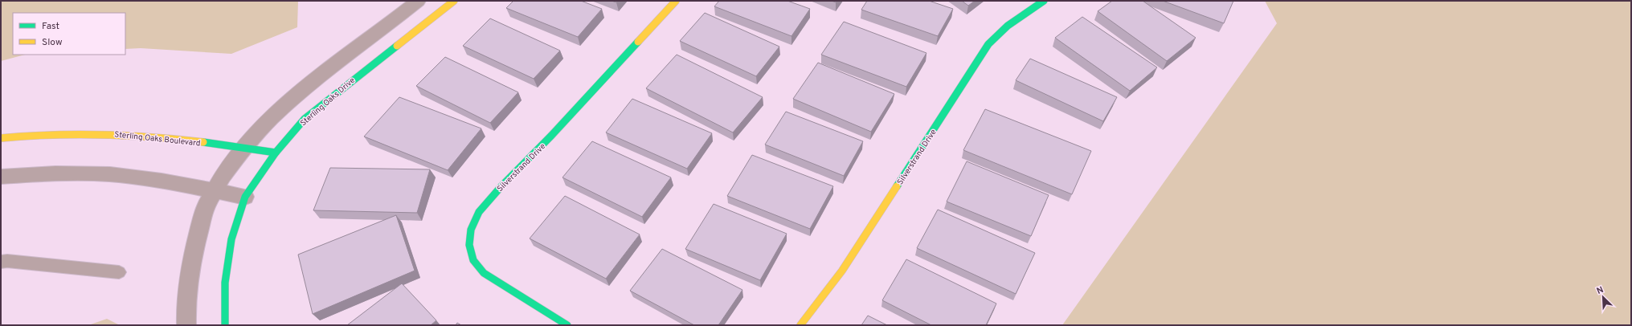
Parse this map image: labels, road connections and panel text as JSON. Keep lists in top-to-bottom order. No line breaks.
{"streets":{"street":["Sterling Oaks Drive","Sterling Oaks Boulevard","Silverstrand Drive"]},"crossings":[["Sterling Oaks Drive","Sterling Oaks Boulevard"]],"legend":["Fast","Slow"],"north":"top left"}
